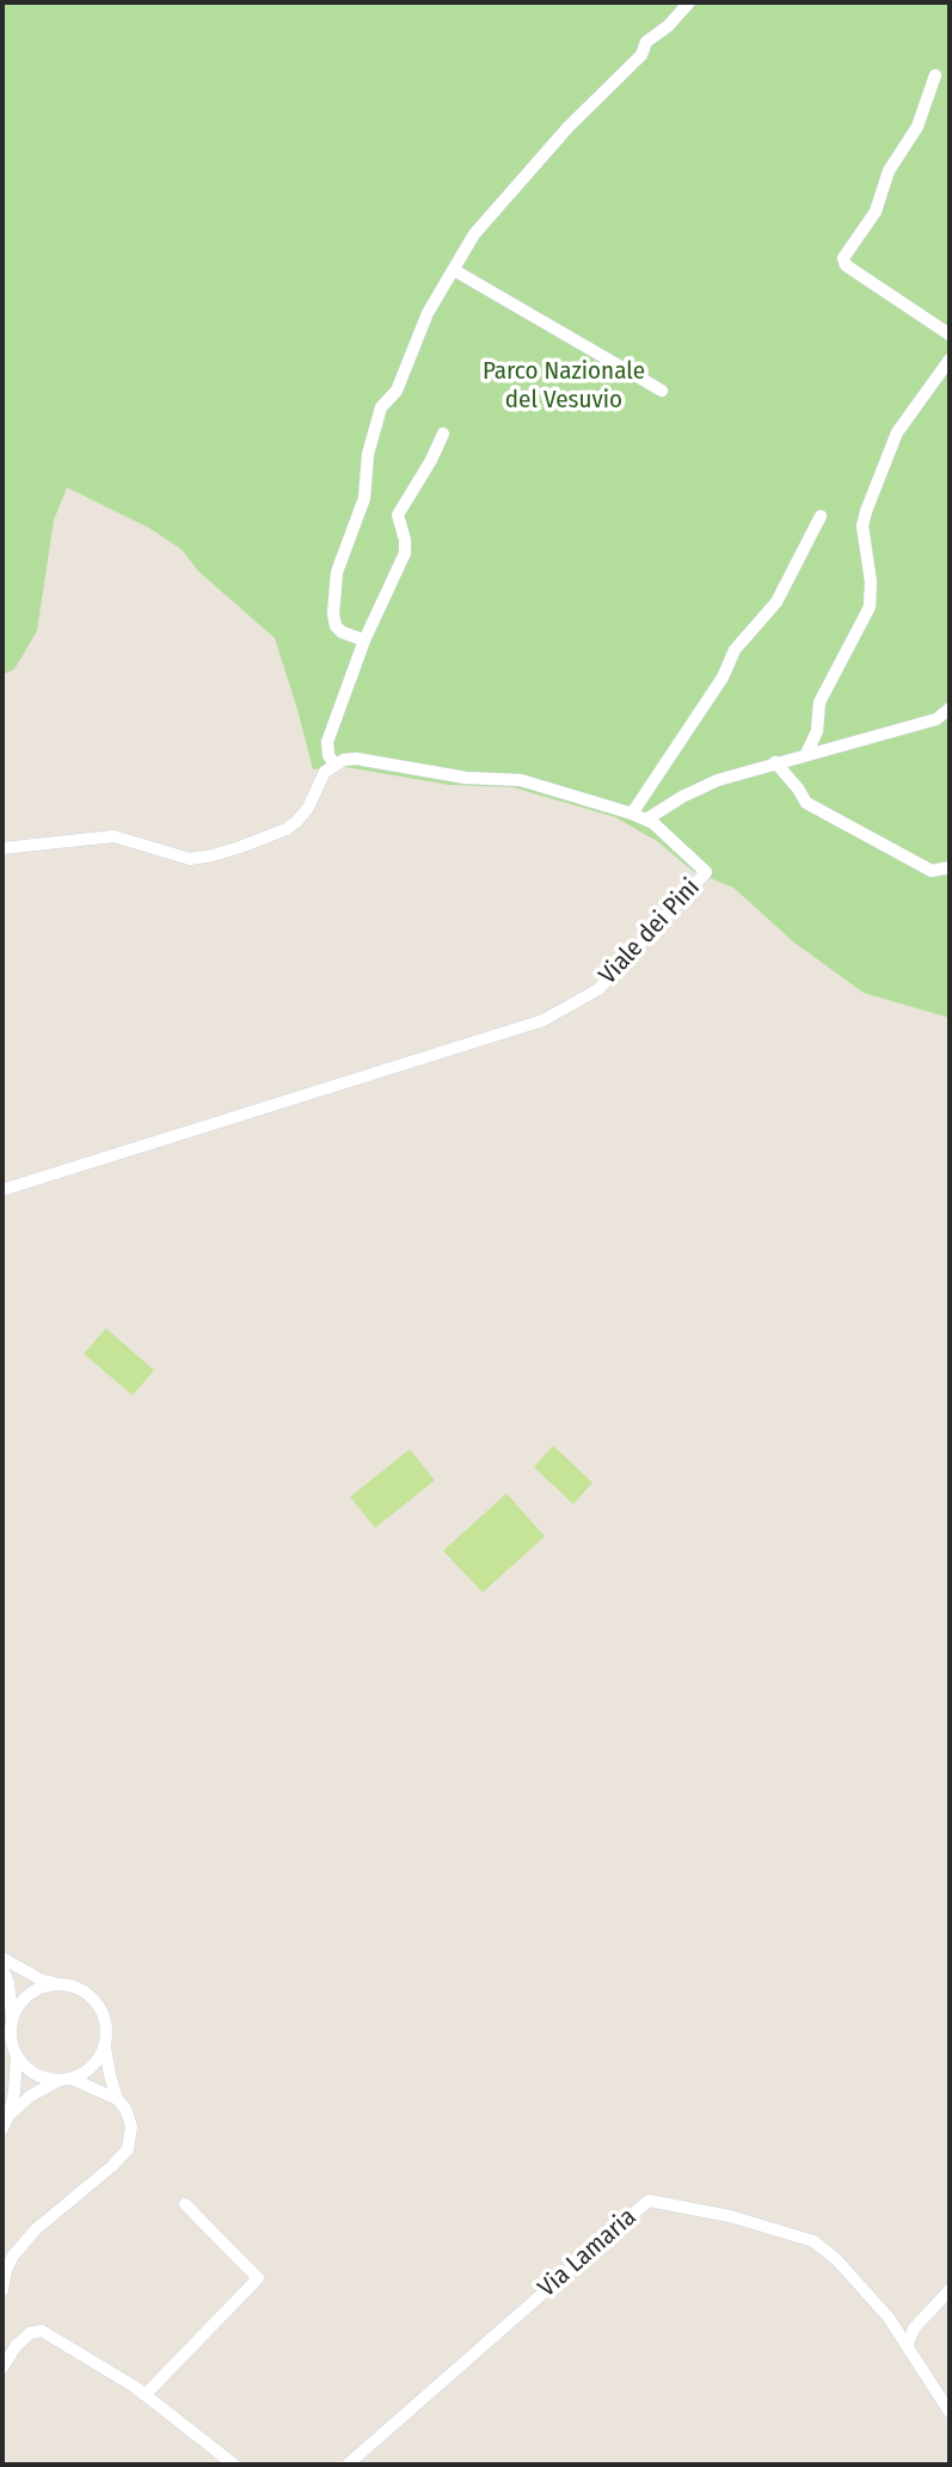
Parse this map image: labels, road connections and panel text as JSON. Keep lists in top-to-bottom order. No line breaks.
{"streets":{"street":["Viale dei Pini","Via Lamaria"]},"parks":["Parco Nazionale del Vesuvio"]}
